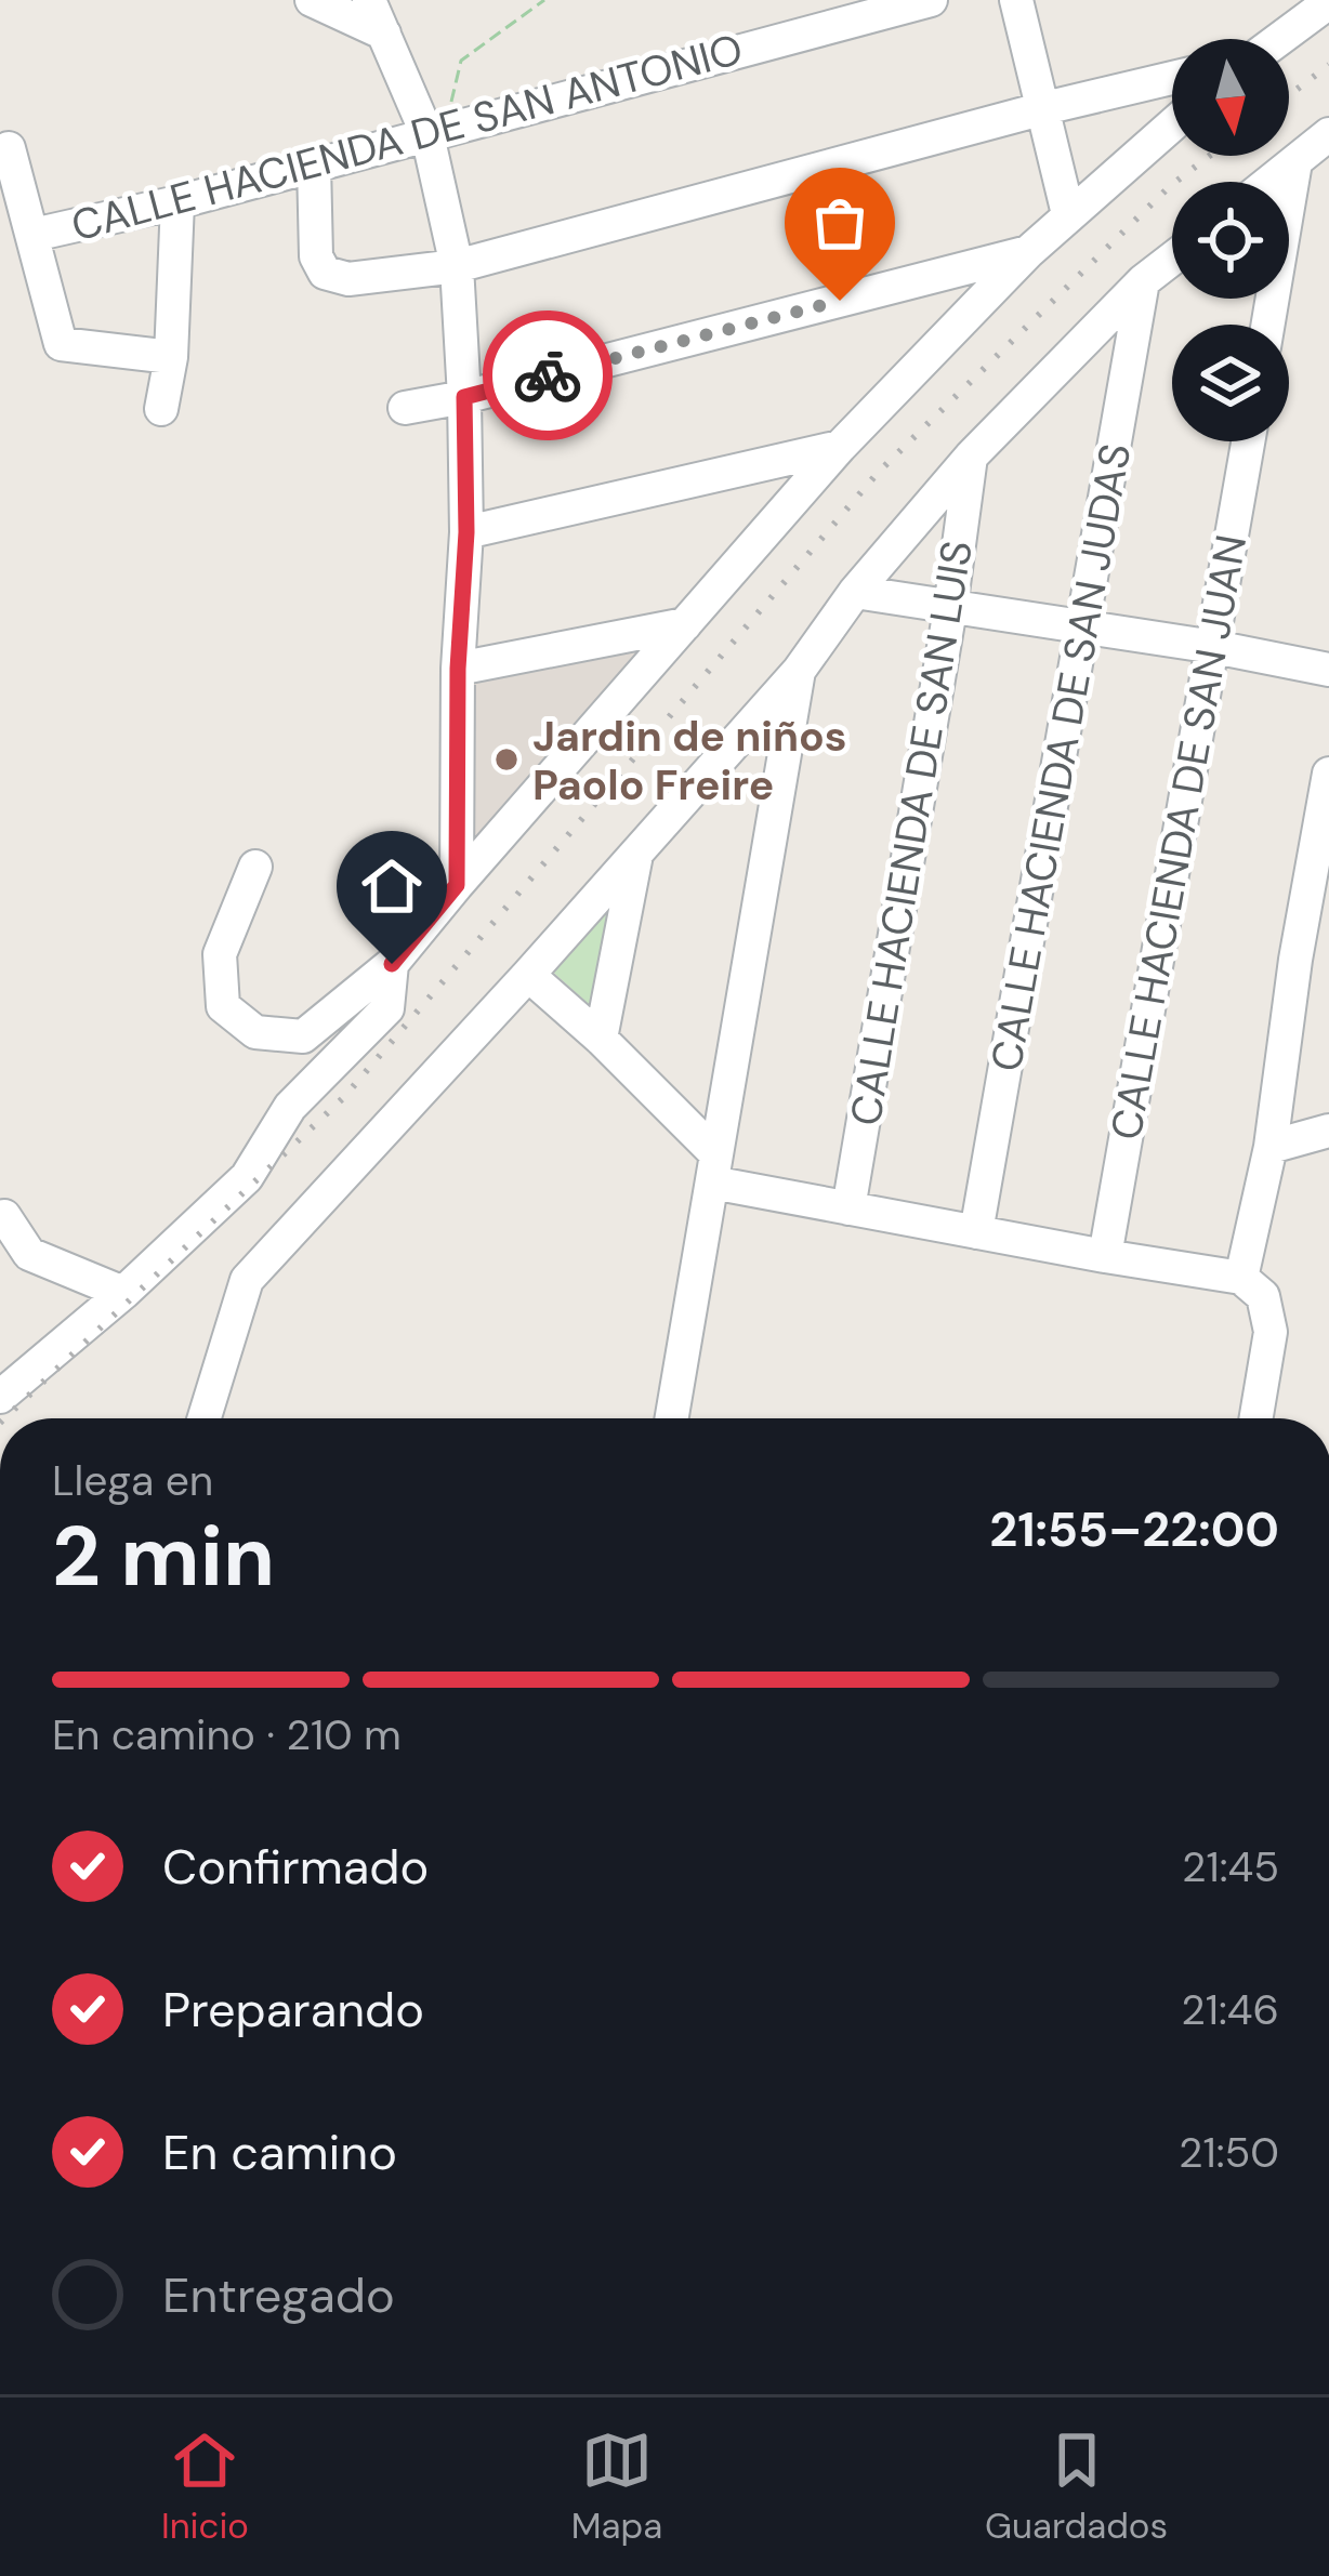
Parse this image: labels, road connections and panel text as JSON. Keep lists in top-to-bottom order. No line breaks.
{"streets":{"street":["CALLE HACIENDA DE SAN ANTONIO","CALLE HACIENDA DE SAN JUDAS","CALLE HACIENDA DE SAN LUIS","CALLE HACIENDA DE SAN JUAN"]},"places":["Jardin de niños Paolo Freire"],"north":"bottom","page":{"heading":["2 min","Llega en","21:55–22:00"],"bar":"En camino · 210 m","list":[["Confirmado","21:45"],["Preparando","21:46"],["En camino","21:50"],"Entregado"],"tabs":["Inicio","Mapa","Guardados"]}}
